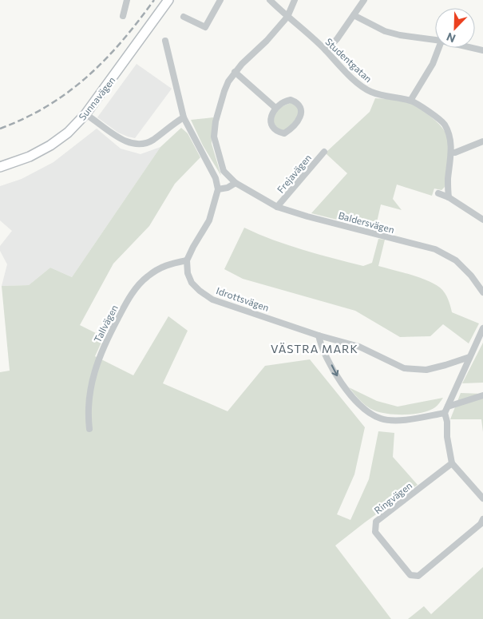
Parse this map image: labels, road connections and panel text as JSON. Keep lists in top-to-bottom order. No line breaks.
{"streets":{"main road":["Sunnavägen"],"street":["Studentgatan","Frejavägen","Baldersvägen","Idrottsvägen","Tallvägen","Ringvägen"]},"crossings":[["Studentgatan","Baldersvägen"],["Frejavägen","Baldersvägen"],["Idrottsvägen","Tallvägen"]],"districts":["VÄSTRA MARK"],"north":"bottom left"}
